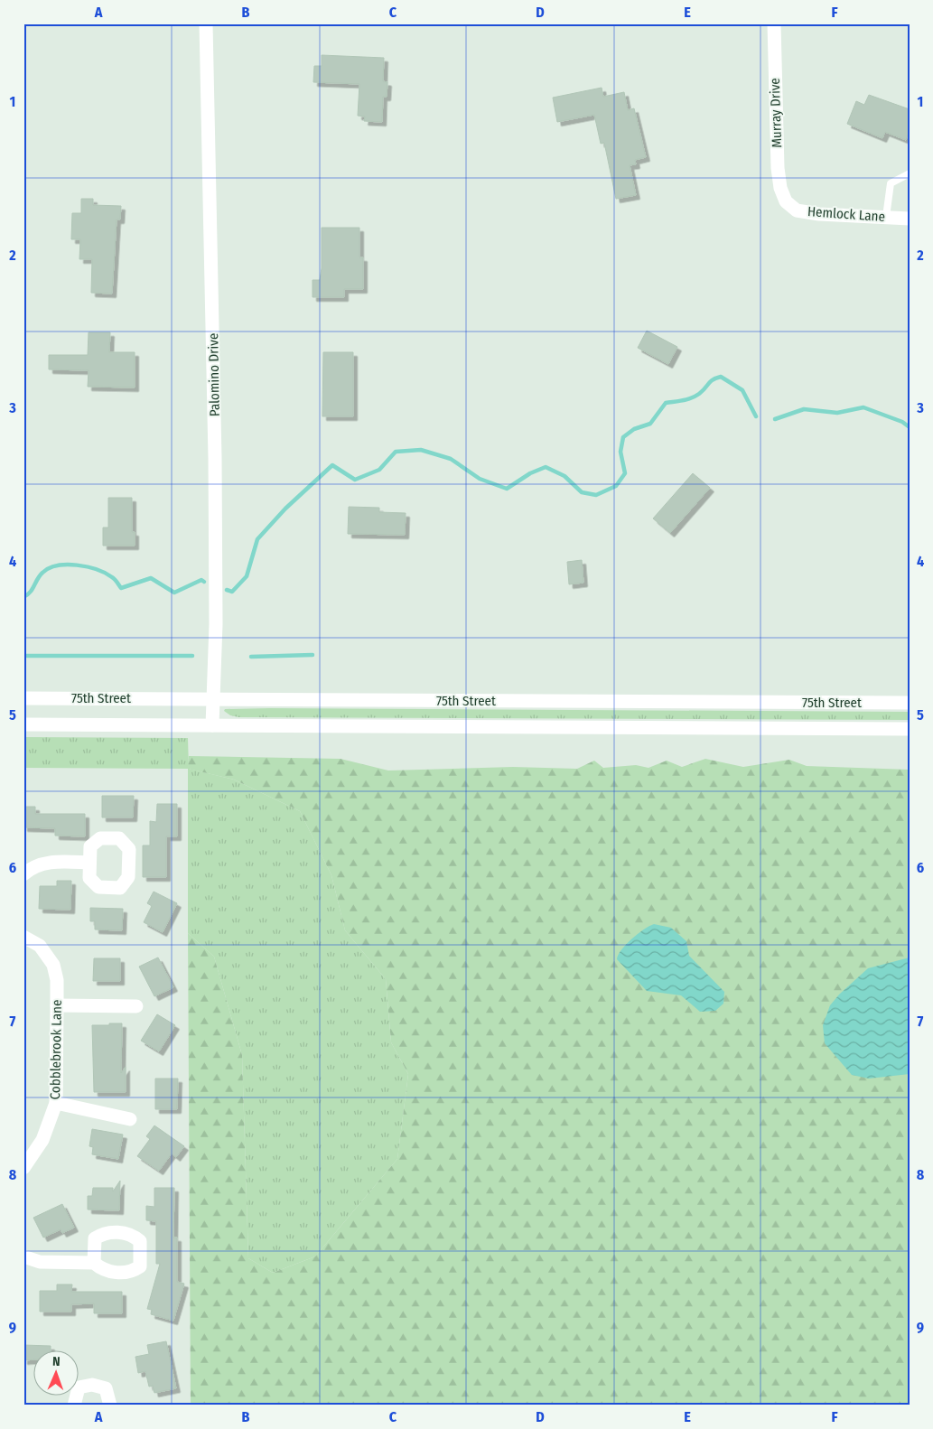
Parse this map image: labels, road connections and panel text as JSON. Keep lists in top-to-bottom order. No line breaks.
{"streets":{"main road":["Murray Drive","Hemlock Lane","Palomino Drive","75th Street","Cobblebrook Lane"]},"crossings":[["Murray Drive","Hemlock Lane"],["Palomino Drive","75th Street"]],"north":"top","grid":{"columns":["A","B","C","D","E","F"],"rows":["1","2","3","4","5","6","7","8","9"]}}
